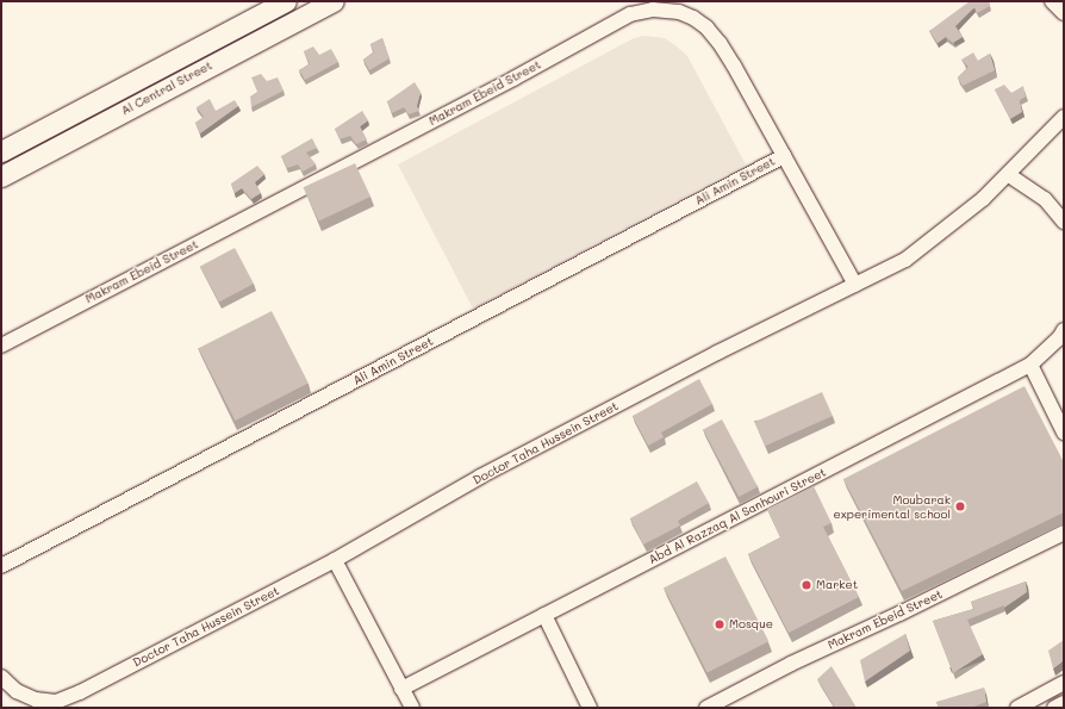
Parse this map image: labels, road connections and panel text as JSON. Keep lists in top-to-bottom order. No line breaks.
{"streets":{"street":["Al Central Street","Makram Ebeid Street","Ali Amin Street","Doctor Taha Hussein Street","Abd Al Razzaq Al Sanhouri Street"]},"crossings":[["Makram Ebeid Street","Ali Amin Street"],["Makram Ebeid Street","Doctor Taha Hussein Street"]],"places":["Moubarak experimental school","Market","Mosque"]}
